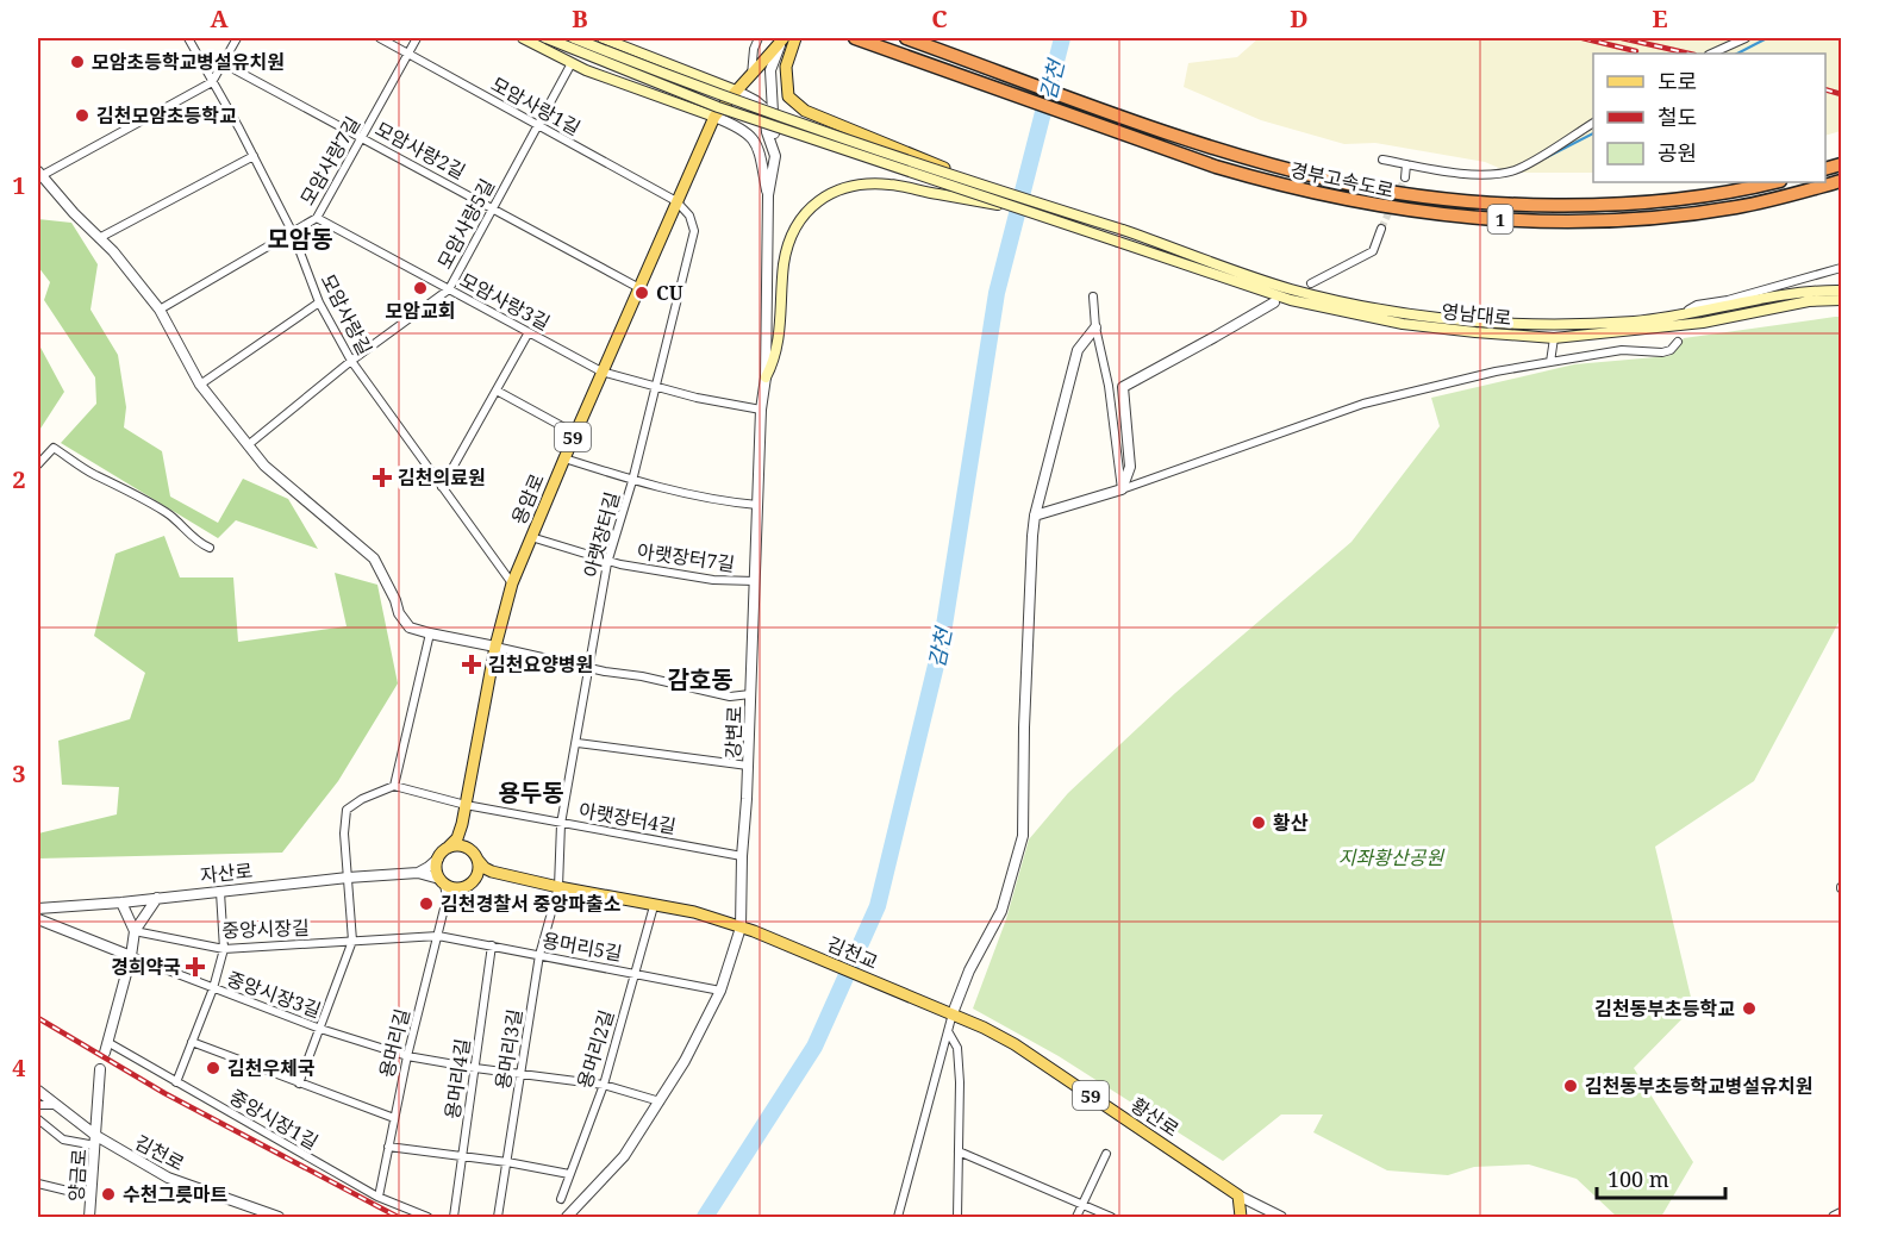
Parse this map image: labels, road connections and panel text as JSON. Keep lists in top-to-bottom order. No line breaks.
{"streets":{"highway":["경부고속도로","1"],"main road":["영남대로","59","용암로","김천교","황산로"],"street":["모암사랑1길","모암사랑2길","모암사랑7길","모암사랑5길","모암사랑3길","모암사랑길","아랫장터길","아랫장터7길","강변로","아랫장터4길","자산로","중앙시장길","용머리5길","중앙시장3길","용머리길","용머리3길","용머리2길","용머리4길","중앙시장1길","김천로","양금로"]},"crossings":[["모암사랑1길","모암사랑7길"],["모암사랑1길","모암사랑5길"],["모암사랑1길","용암로"],["모암사랑1길","아랫장터길"],["모암사랑2길","모암사랑7길"],["모암사랑2길","모암사랑5길"],["모암사랑2길","용암로"],["모암사랑7길","모암사랑3길"],["모암사랑7길","모암사랑길"],["모암사랑5길","모암사랑3길"],["모암사랑5길","모암사랑길"],["모암사랑3길","용암로"],["모암사랑3길","아랫장터길"],["모암사랑3길","강변로"],["모암사랑길","용암로"],["59","용암로"],["59","아랫장터길"],["59","강변로"],["59","김천교"],["59","용머리길"],["59","용머리3길"],["59","용머리2길"],["용암로","아랫장터길"],["용암로","아랫장터7길"],["용암로","강변로"],["용암로","아랫장터4길"],["아랫장터길","아랫장터7길"],["아랫장터길","아랫장터4길"],["아랫장터길","용머리3길"],["아랫장터7길","강변로"],["강변로","아랫장터4길"],["강변로","용머리5길"],["강변로","김천교"],["강변로","중앙시장3길"],["중앙시장길","용머리5길"],["중앙시장길","용머리길"],["용머리5길","용머리길"],["용머리5길","용머리3길"],["용머리5길","용머리2길"],["용머리5길","용머리4길"],["김천교","황산로"],["중앙시장3길","용머리길"],["중앙시장3길","용머리3길"],["중앙시장3길","용머리2길"],["중앙시장3길","용머리4길"],["용머리길","중앙시장1길"],["김천로","양금로"]],"districts":["모암동","감호동","용두동"],"water":["감천"],"parks":["지좌황산공원"],"places":{"other":["모암초등학교병설유치원","김천모암초등학교","모암교회","CU","황산","김천경찰서 중앙파출소","김천동부초등학교","김천우체국","김천동부초등학교병설유치원","수천그릇마트"],"health":["김천의료원","김천요양병원","경희약국"]},"legend":["도로","철도","공원"],"scale_bar":"100 m","grid":{"columns":["A","B","C","D","E"],"rows":["1","2","3","4"]}}
